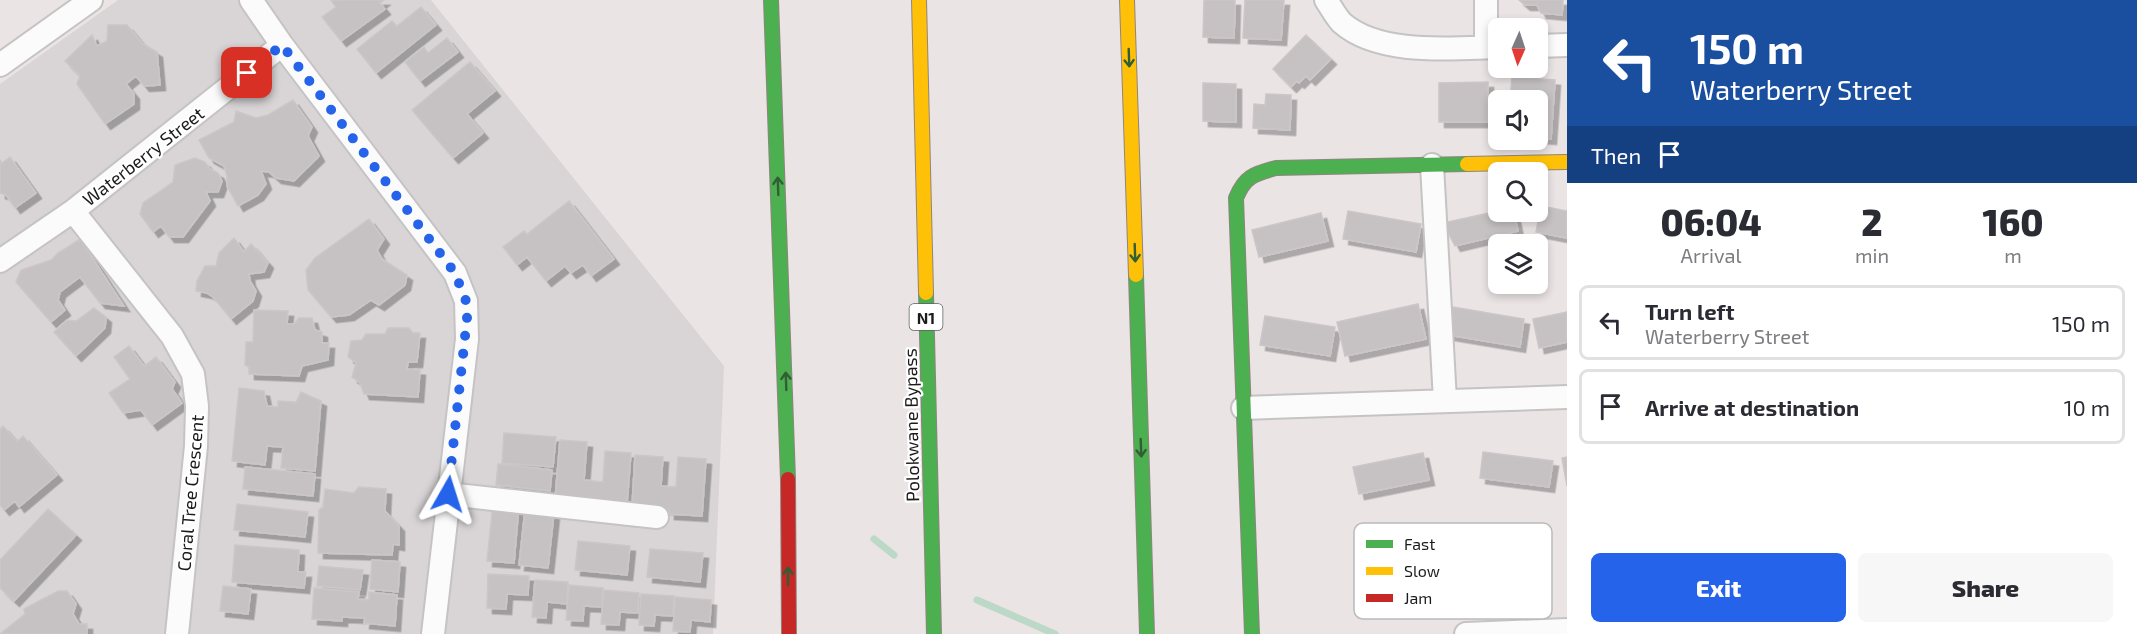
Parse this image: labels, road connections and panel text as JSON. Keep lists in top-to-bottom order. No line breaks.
{"streets":{"main road":["N1","Polokwane Bypass"],"street":["Waterberry Street","Coral Tree Crescent"]},"crossings":[["Waterberry Street","Coral Tree Crescent"]],"legend":["Fast","Slow","Jam"],"north":"bottom","page":{"turn":["150 m","Waterberry Street"],"then":"Then","eta":["06:04","Arrival","2","min","160","m"],"list":[{"name":"Turn left","note":"Waterberry Street","value":"150 m"},{"name":"Arrive at destination","value":"10 m"}],"buttons":["Exit","Share"]}}
